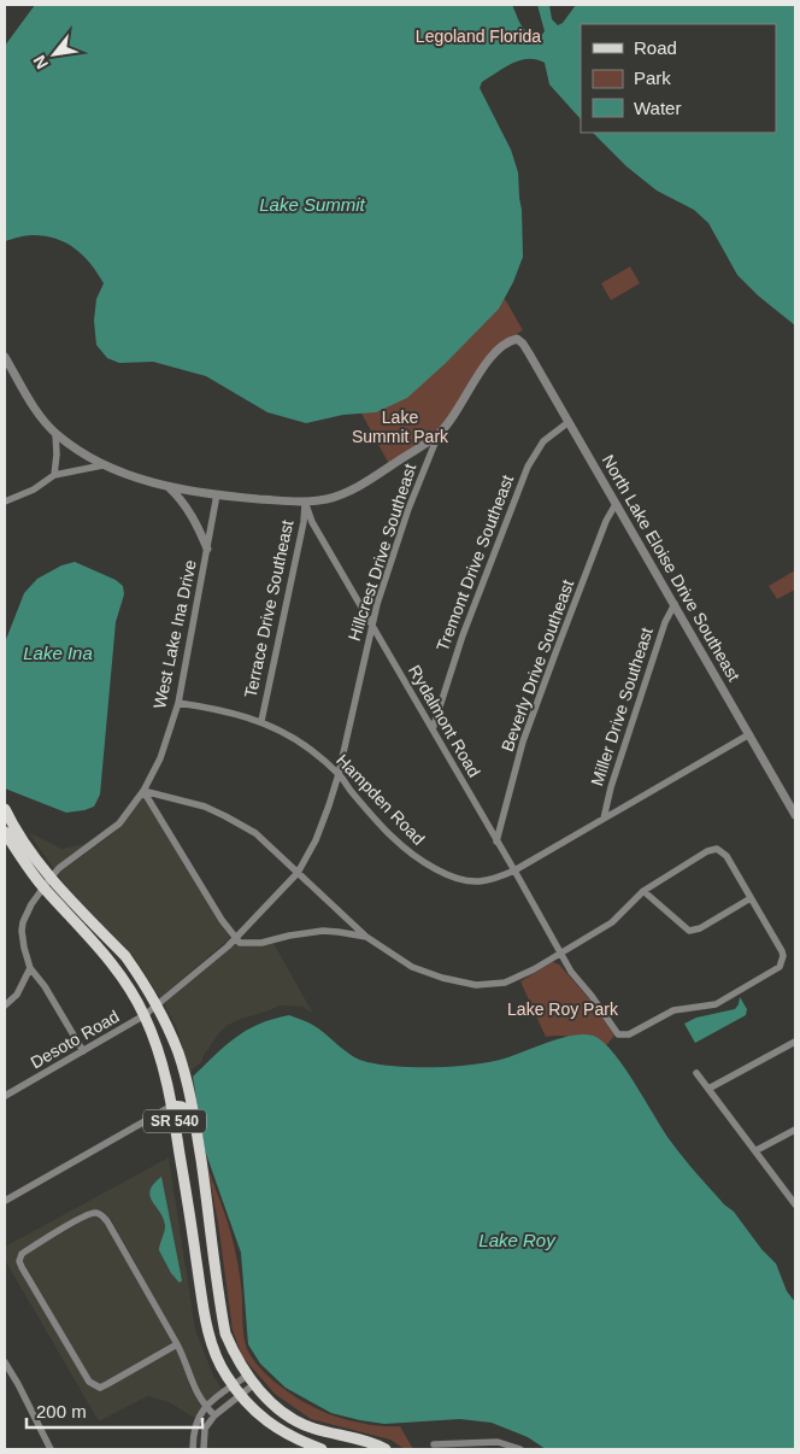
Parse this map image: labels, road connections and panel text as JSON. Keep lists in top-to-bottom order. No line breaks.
{"streets":{"main road":["SR 540"],"street":["Hillcrest Drive Southeast","Tremont Drive Southeast","North Lake Eloise Drive Southeast","Terrace Drive Southeast","West Lake Ina Drive","Beverly Drive Southeast","Miller Drive Southeast","Rydalmont Road","Hampden Road","Desoto Road"]},"crossings":[["Hillcrest Drive Southeast","North Lake Eloise Drive Southeast"],["Hillcrest Drive Southeast","Rydalmont Road"],["Hillcrest Drive Southeast","Hampden Road"],["Hillcrest Drive Southeast","Desoto Road"],["Hillcrest Drive Southeast","SR 540"],["Tremont Drive Southeast","North Lake Eloise Drive Southeast"],["Tremont Drive Southeast","Rydalmont Road"],["North Lake Eloise Drive Southeast","Beverly Drive Southeast"],["North Lake Eloise Drive Southeast","Miller Drive Southeast"],["North Lake Eloise Drive Southeast","Hampden Road"],["Terrace Drive Southeast","Rydalmont Road"],["Terrace Drive Southeast","Hampden Road"],["West Lake Ina Drive","Hampden Road"],["West Lake Ina Drive","SR 540"],["Beverly Drive Southeast","Rydalmont Road"],["Miller Drive Southeast","Hampden Road"],["Rydalmont Road","Hampden Road"],["Desoto Road","SR 540"]],"water":["Lake Summit","Lake Ina","Lake Roy"],"parks":["Legoland Florida","Lake Summit Park","Lake Roy Park"],"legend":["Road","Park","Water"],"scale_bar":"200 m","north":"bottom left"}
